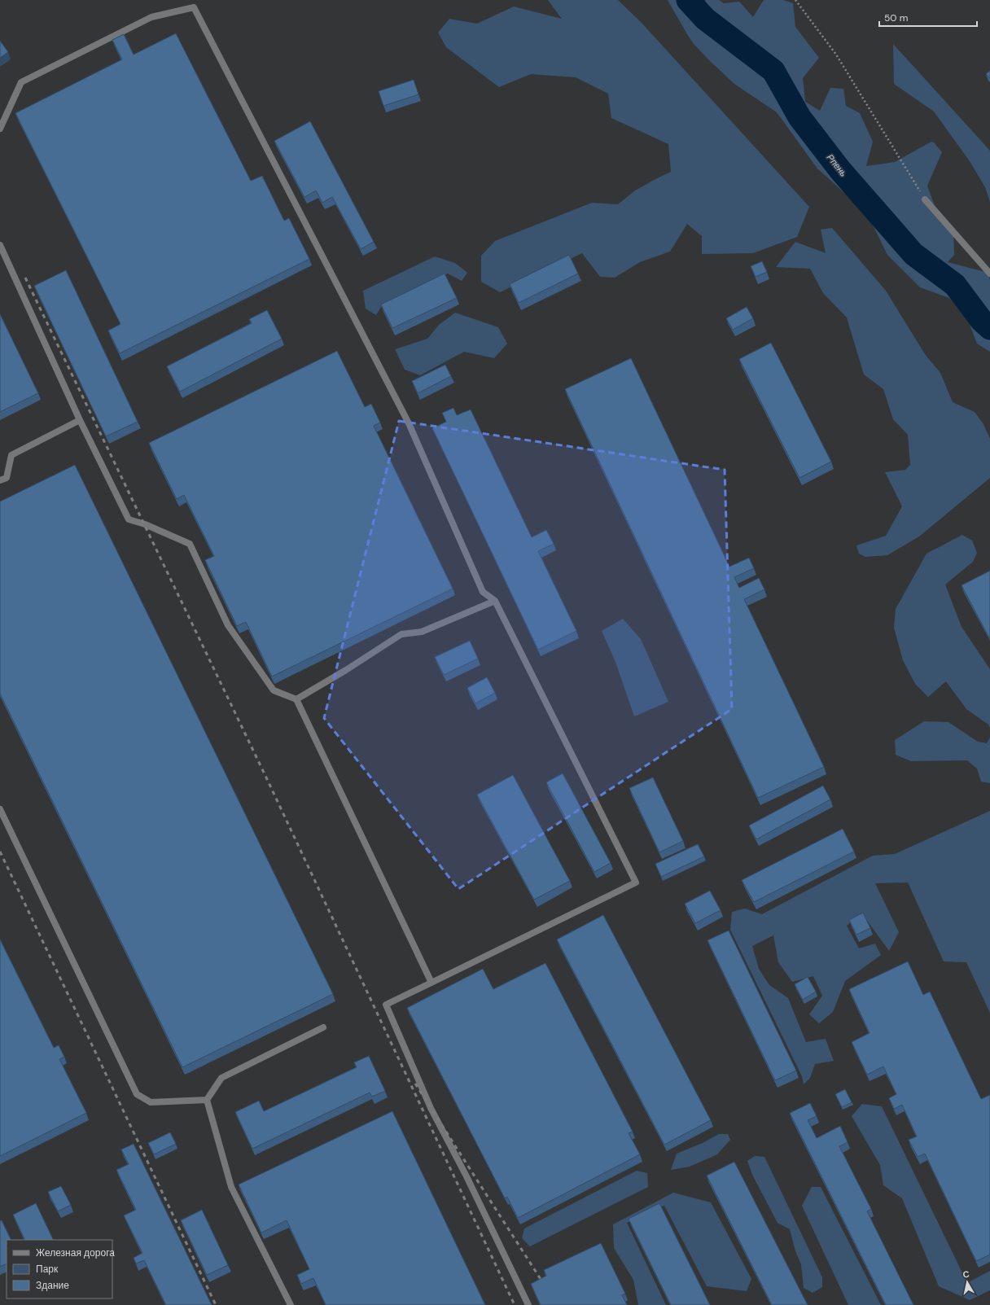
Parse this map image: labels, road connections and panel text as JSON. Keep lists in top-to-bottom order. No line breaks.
{"water":["Рпень"],"legend":["Железная дорога","Парк","Здание"],"scale_bar":"50 m","north":"top"}
